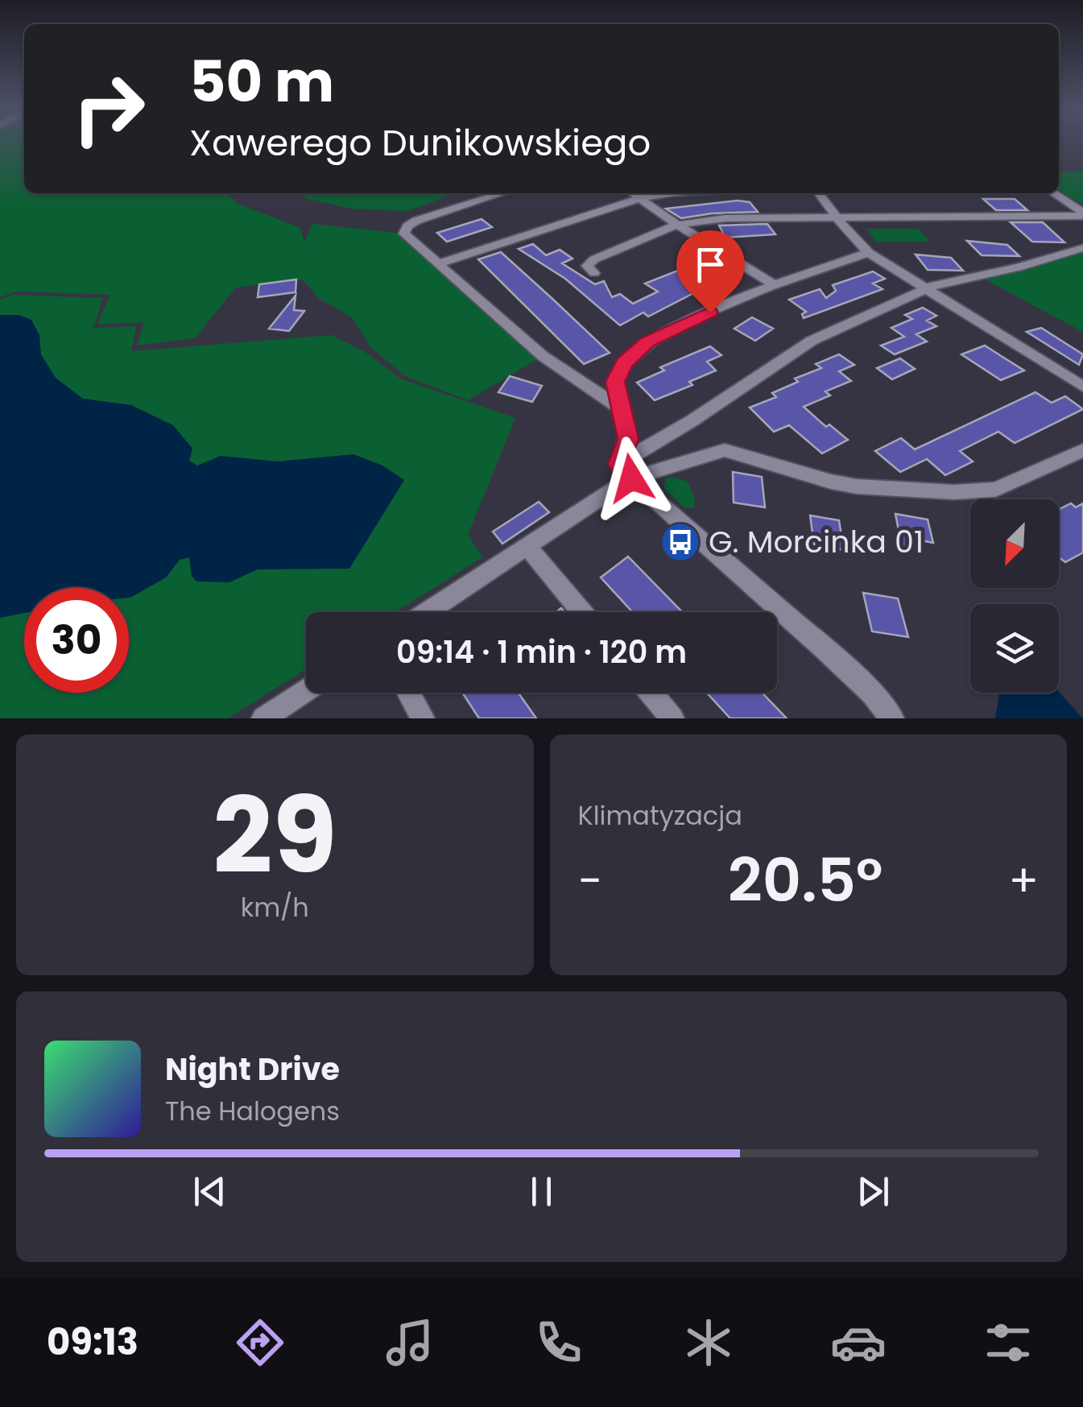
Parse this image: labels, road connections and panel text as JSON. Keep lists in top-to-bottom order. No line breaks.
{"places":{"bus stop":["G. Morcinka 01"]},"north":"bottom left","page":{"turn":["50 m","Xawerego Dunikowskiego"],"limit":"30","trip":"09:14 · 1 min · 120 m","tile":[["29","km/h"],"Klimatyzacja"],"heat":["−","20.5°","+"],"song":["Night Drive","The Halogens"],"tabs":"09:13"}}
